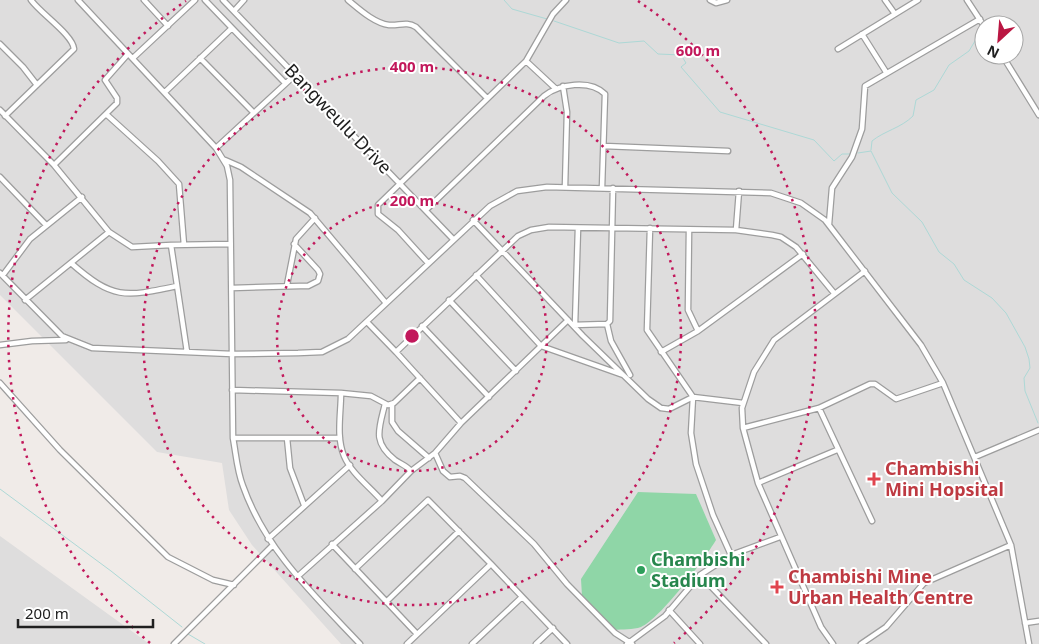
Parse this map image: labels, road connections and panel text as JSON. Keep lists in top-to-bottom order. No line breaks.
{"streets":{"street":["Bangweulu Drive"]},"places":{"health":["Chambishi Mini Hopsital","Chambishi Mine Urban Health Centre"],"other":["Chambishi Stadium"]},"scale_bar":"200 m","north":"bottom left","rings":["600 m","400 m","200 m"]}
